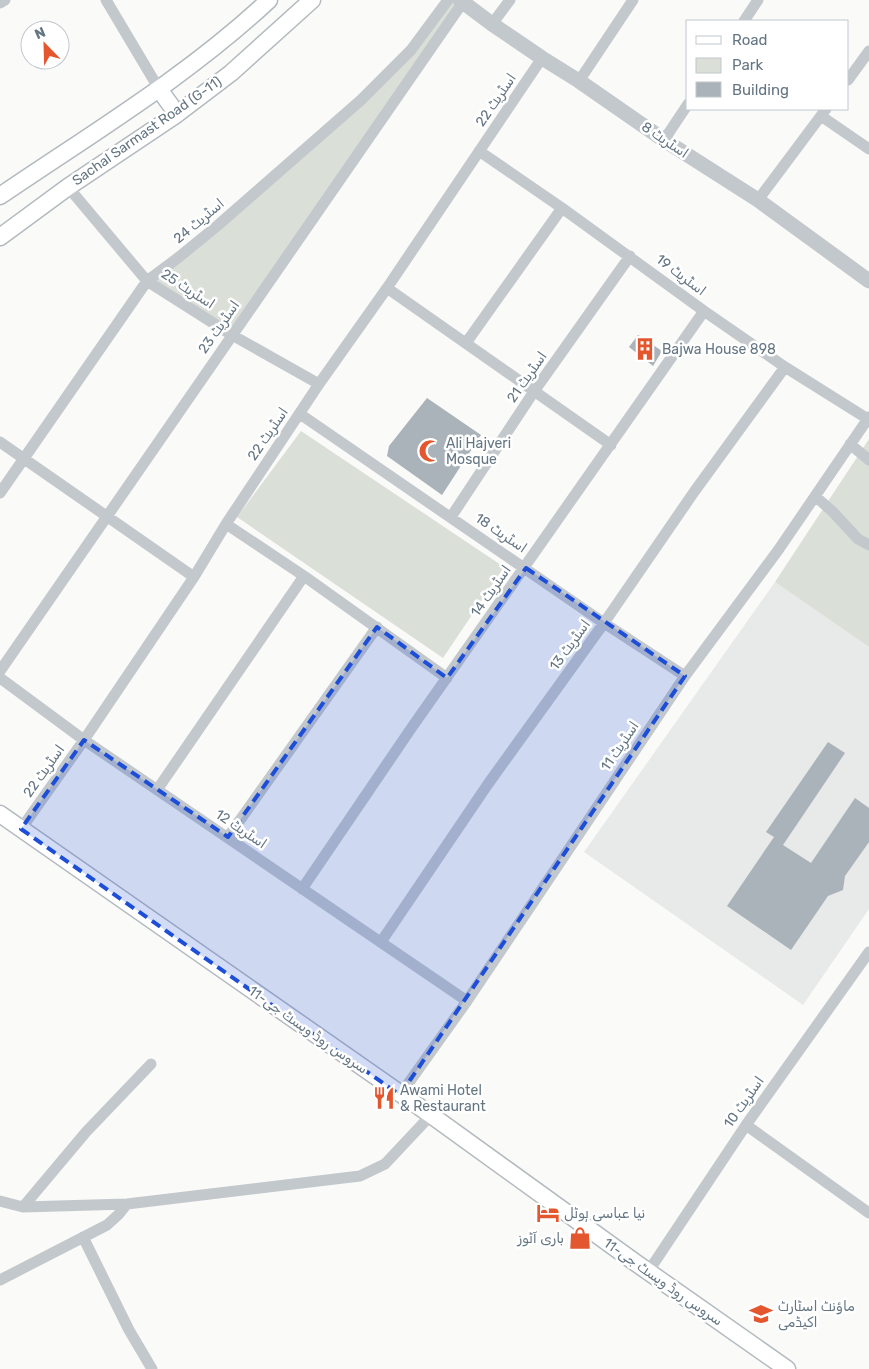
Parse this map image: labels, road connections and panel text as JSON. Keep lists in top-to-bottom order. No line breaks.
{"streets":{"main road":["Sachal Sarmast Road (G-11)","سروس روڈ ویسٹ جی-11"],"street":["اسٹریٹ 22","اسٹریٹ 8","اسٹریٹ 24","اسٹریٹ 19","اسٹریٹ 25","اسٹریٹ 23","اسٹریٹ 21","اسٹریٹ 18","اسٹریٹ 14","اسٹریٹ 13","اسٹریٹ 11","اسٹریٹ 12","اسٹریٹ 10"]},"crossings":[["اسٹریٹ 22","اسٹریٹ 8"],["اسٹریٹ 22","اسٹریٹ 19"],["اسٹریٹ 22","اسٹریٹ 25"],["اسٹریٹ 22","اسٹریٹ 18"],["اسٹریٹ 22","اسٹریٹ 12"],["اسٹریٹ 22","سروس روڈ ویسٹ جی-11"],["Sachal Sarmast Road (G-11)","اسٹریٹ 25"],["اسٹریٹ 8","اسٹریٹ 24"],["اسٹریٹ 8","اسٹریٹ 23"],["اسٹریٹ 24","اسٹریٹ 25"],["اسٹریٹ 24","اسٹریٹ 23"],["اسٹریٹ 19","اسٹریٹ 21"],["اسٹریٹ 19","اسٹریٹ 14"],["اسٹریٹ 19","اسٹریٹ 13"],["اسٹریٹ 19","اسٹریٹ 11"],["اسٹریٹ 25","اسٹریٹ 23"],["اسٹریٹ 21","اسٹریٹ 18"],["اسٹریٹ 18","اسٹریٹ 14"],["اسٹریٹ 18","اسٹریٹ 13"],["اسٹریٹ 18","اسٹریٹ 11"],["اسٹریٹ 14","اسٹریٹ 12"],["اسٹریٹ 13","اسٹریٹ 12"],["اسٹریٹ 11","اسٹریٹ 12"],["اسٹریٹ 11","سروس روڈ ویسٹ جی-11"],["سروس روڈ ویسٹ جی-11","اسٹریٹ 10"]],"places":{"building":["Bajwa House 898"],"mosque":["Ali Hajveri Mosque"],"restaurant":["Awami Hotel & Restaurant"],"hotel":["نیا عباسی ہوٹل"],"shop":["باری آٹوز"],"school or university":["ماؤنٹ اسٹارٹ اکیڈمی"]},"legend":["Road","Park","Building"],"north":"top left"}
